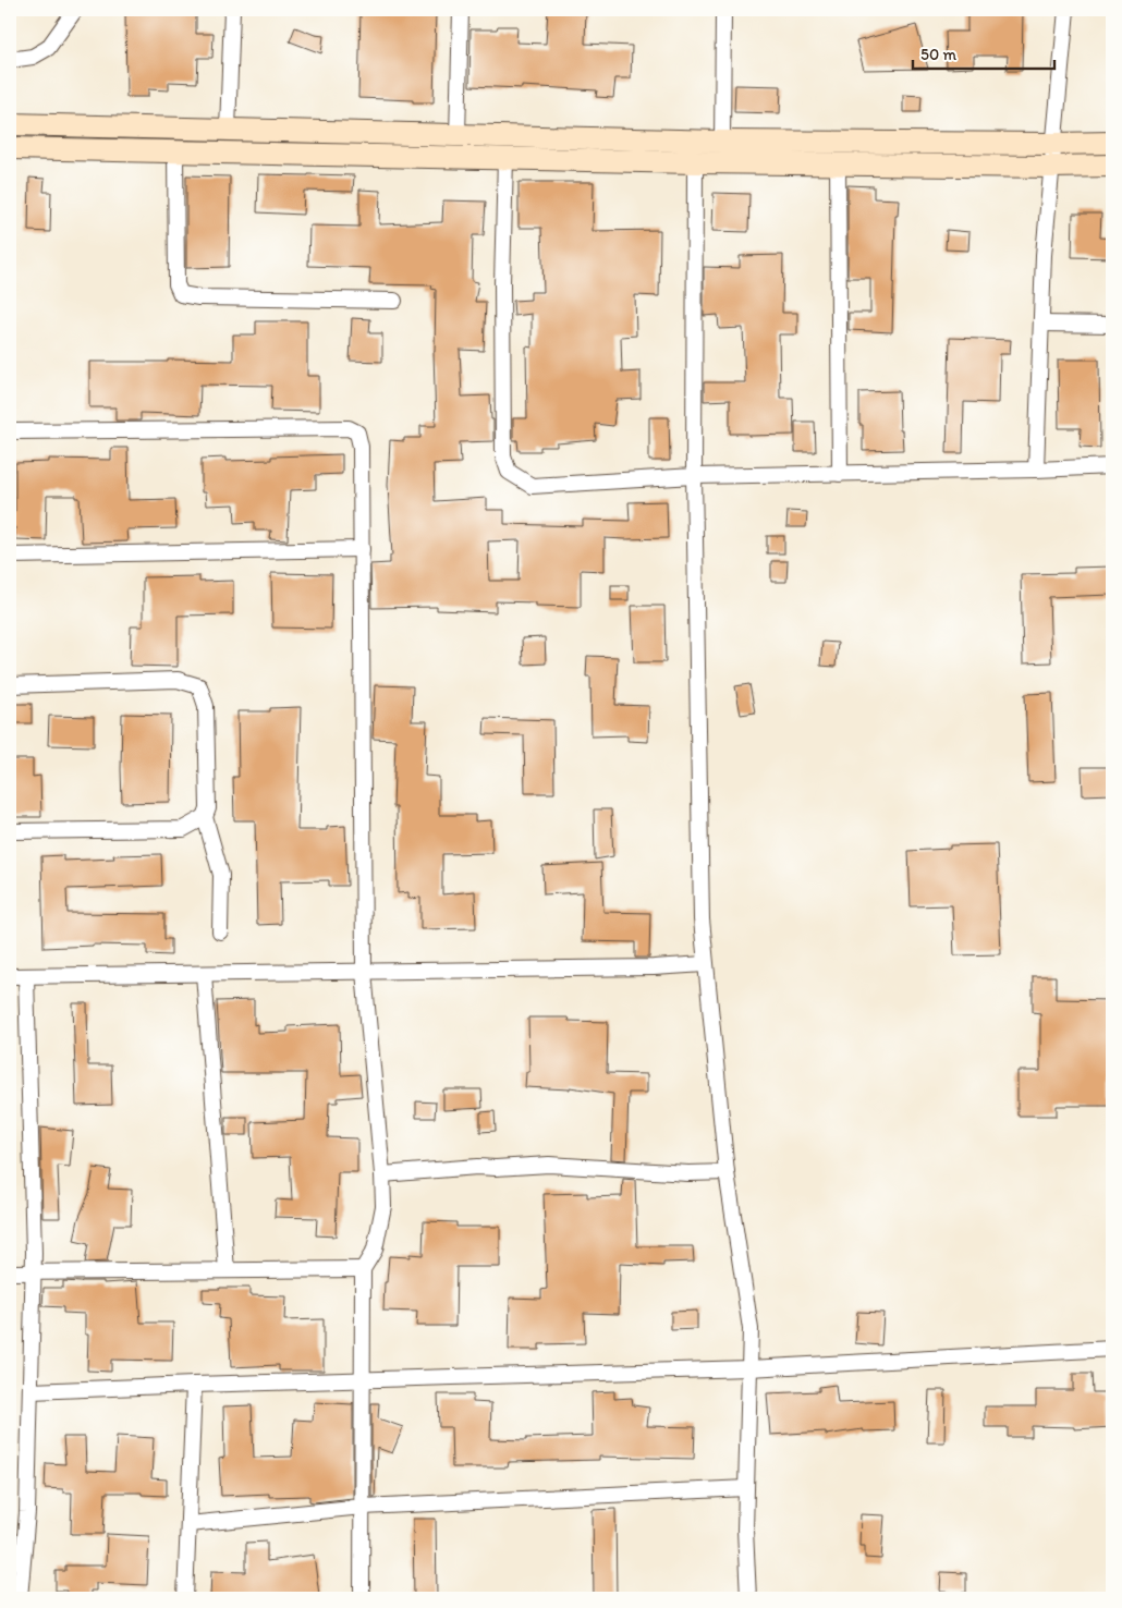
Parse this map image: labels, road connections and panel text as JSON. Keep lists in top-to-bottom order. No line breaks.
{"scale_bar":"50 m"}
